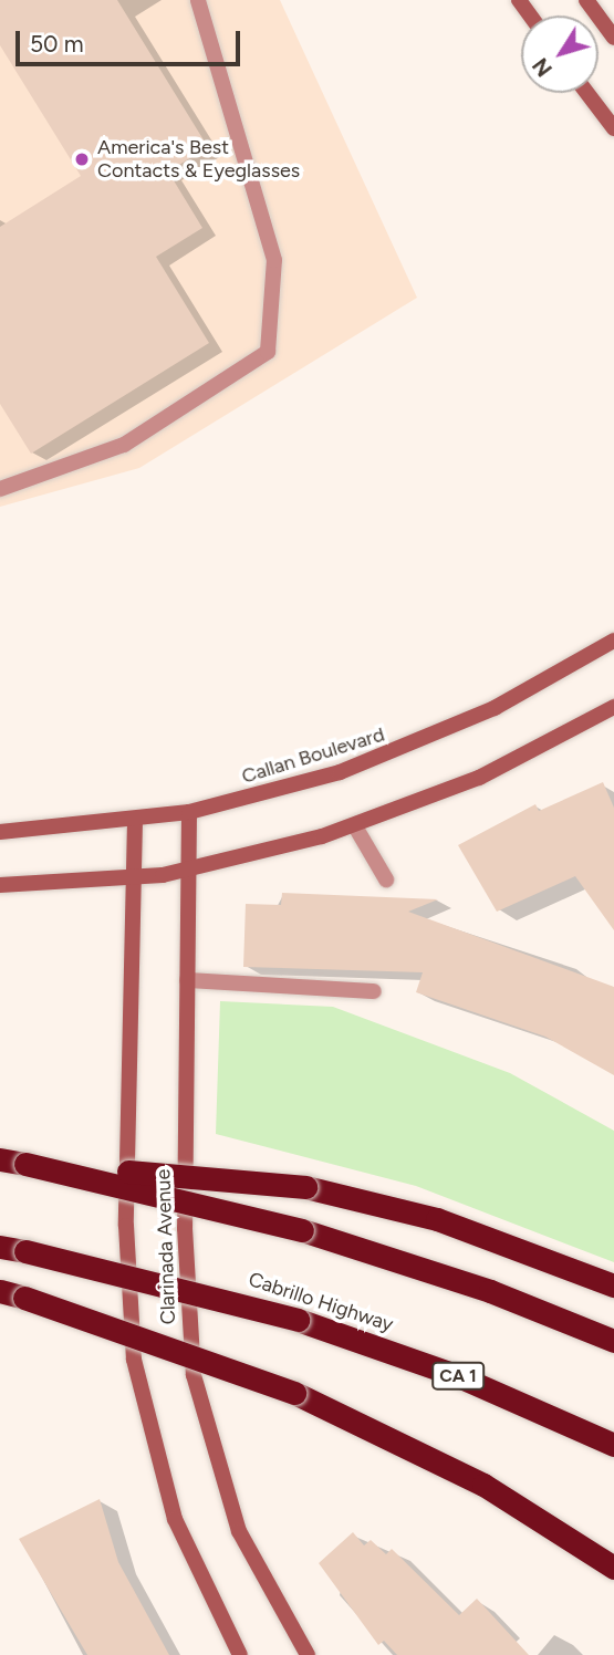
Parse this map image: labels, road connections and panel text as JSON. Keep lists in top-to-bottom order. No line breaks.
{"streets":{"highway":["Cabrillo Highway","CA 1"],"main road":["Callan Boulevard","Clarinada Avenue"]},"crossings":[["Callan Boulevard","Clarinada Avenue"]],"places":["America's Best Contacts & Eyeglasses"],"scale_bar":"50 m","north":"bottom left"}
